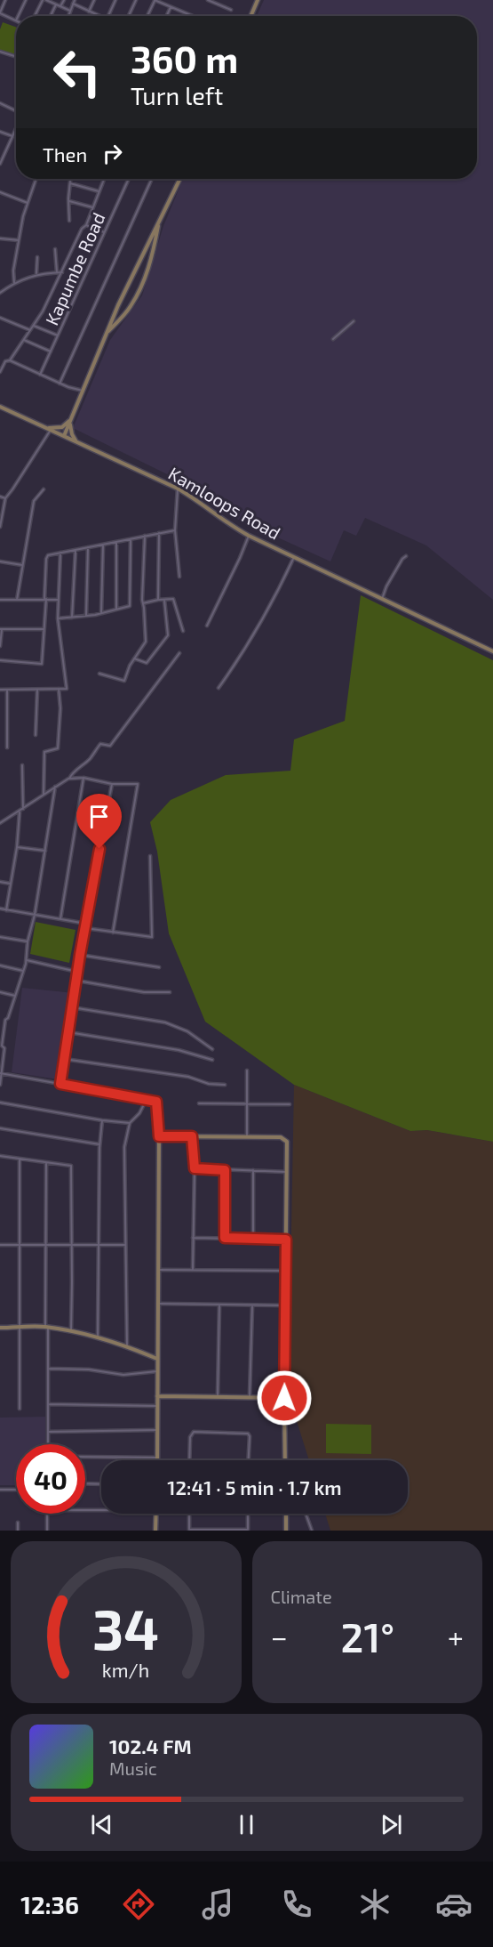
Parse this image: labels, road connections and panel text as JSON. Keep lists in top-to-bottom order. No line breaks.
{"streets":{"main road":["Kamloops Road"],"street":["Kapumbe Road"]},"page":{"turn":["360 m","Turn left"],"then":"Then","limit":"40","trip":"12:41 · 5 min · 1.7 km","tile":"Climate","heat":["−","21°","+"],"song":["102.4 FM","Music"],"tabs":"12:36","gauge":["34","km/h"]}}
